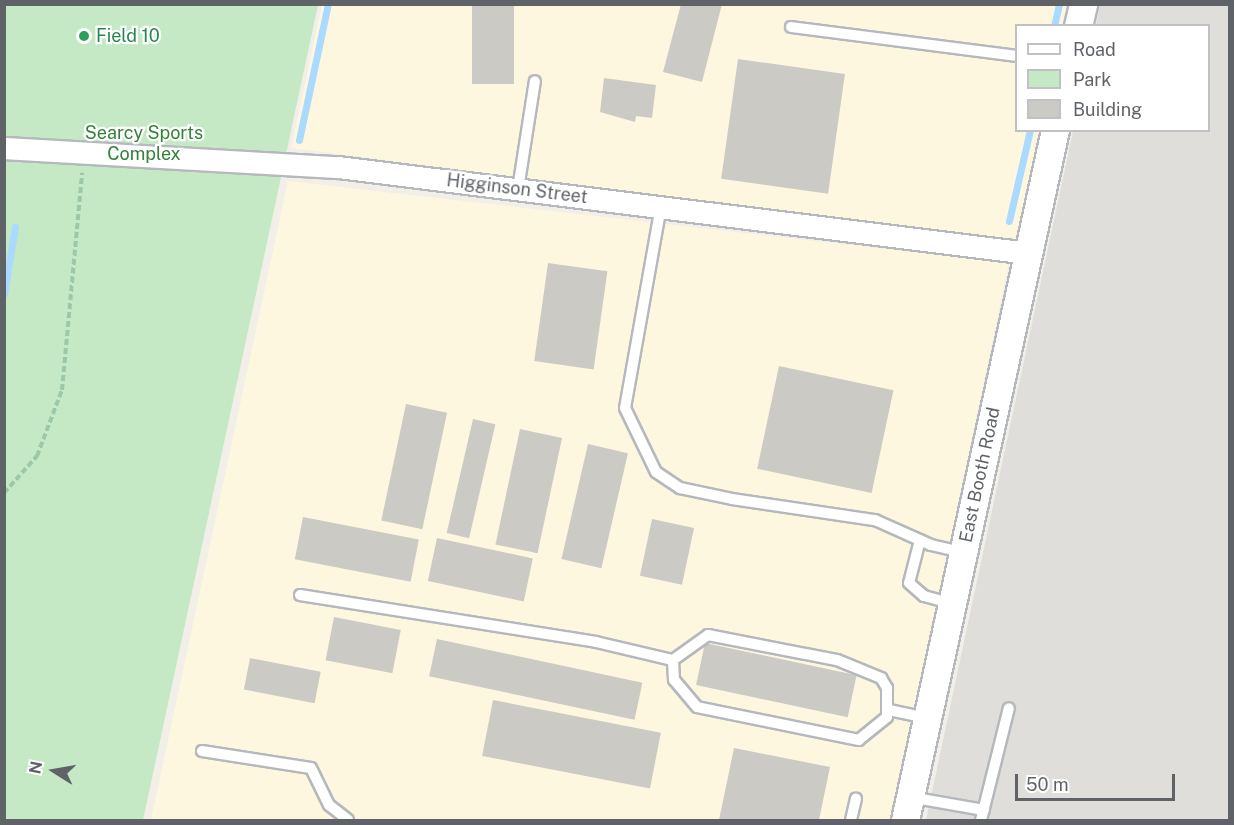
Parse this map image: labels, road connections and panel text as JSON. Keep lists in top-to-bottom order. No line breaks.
{"streets":{"street":["Higginson Street","East Booth Road"]},"crossings":[["Higginson Street","East Booth Road"]],"parks":["Searcy Sports Complex"],"places":["Field 10"],"legend":["Road","Park","Building"],"scale_bar":"50 m","north":"left"}
